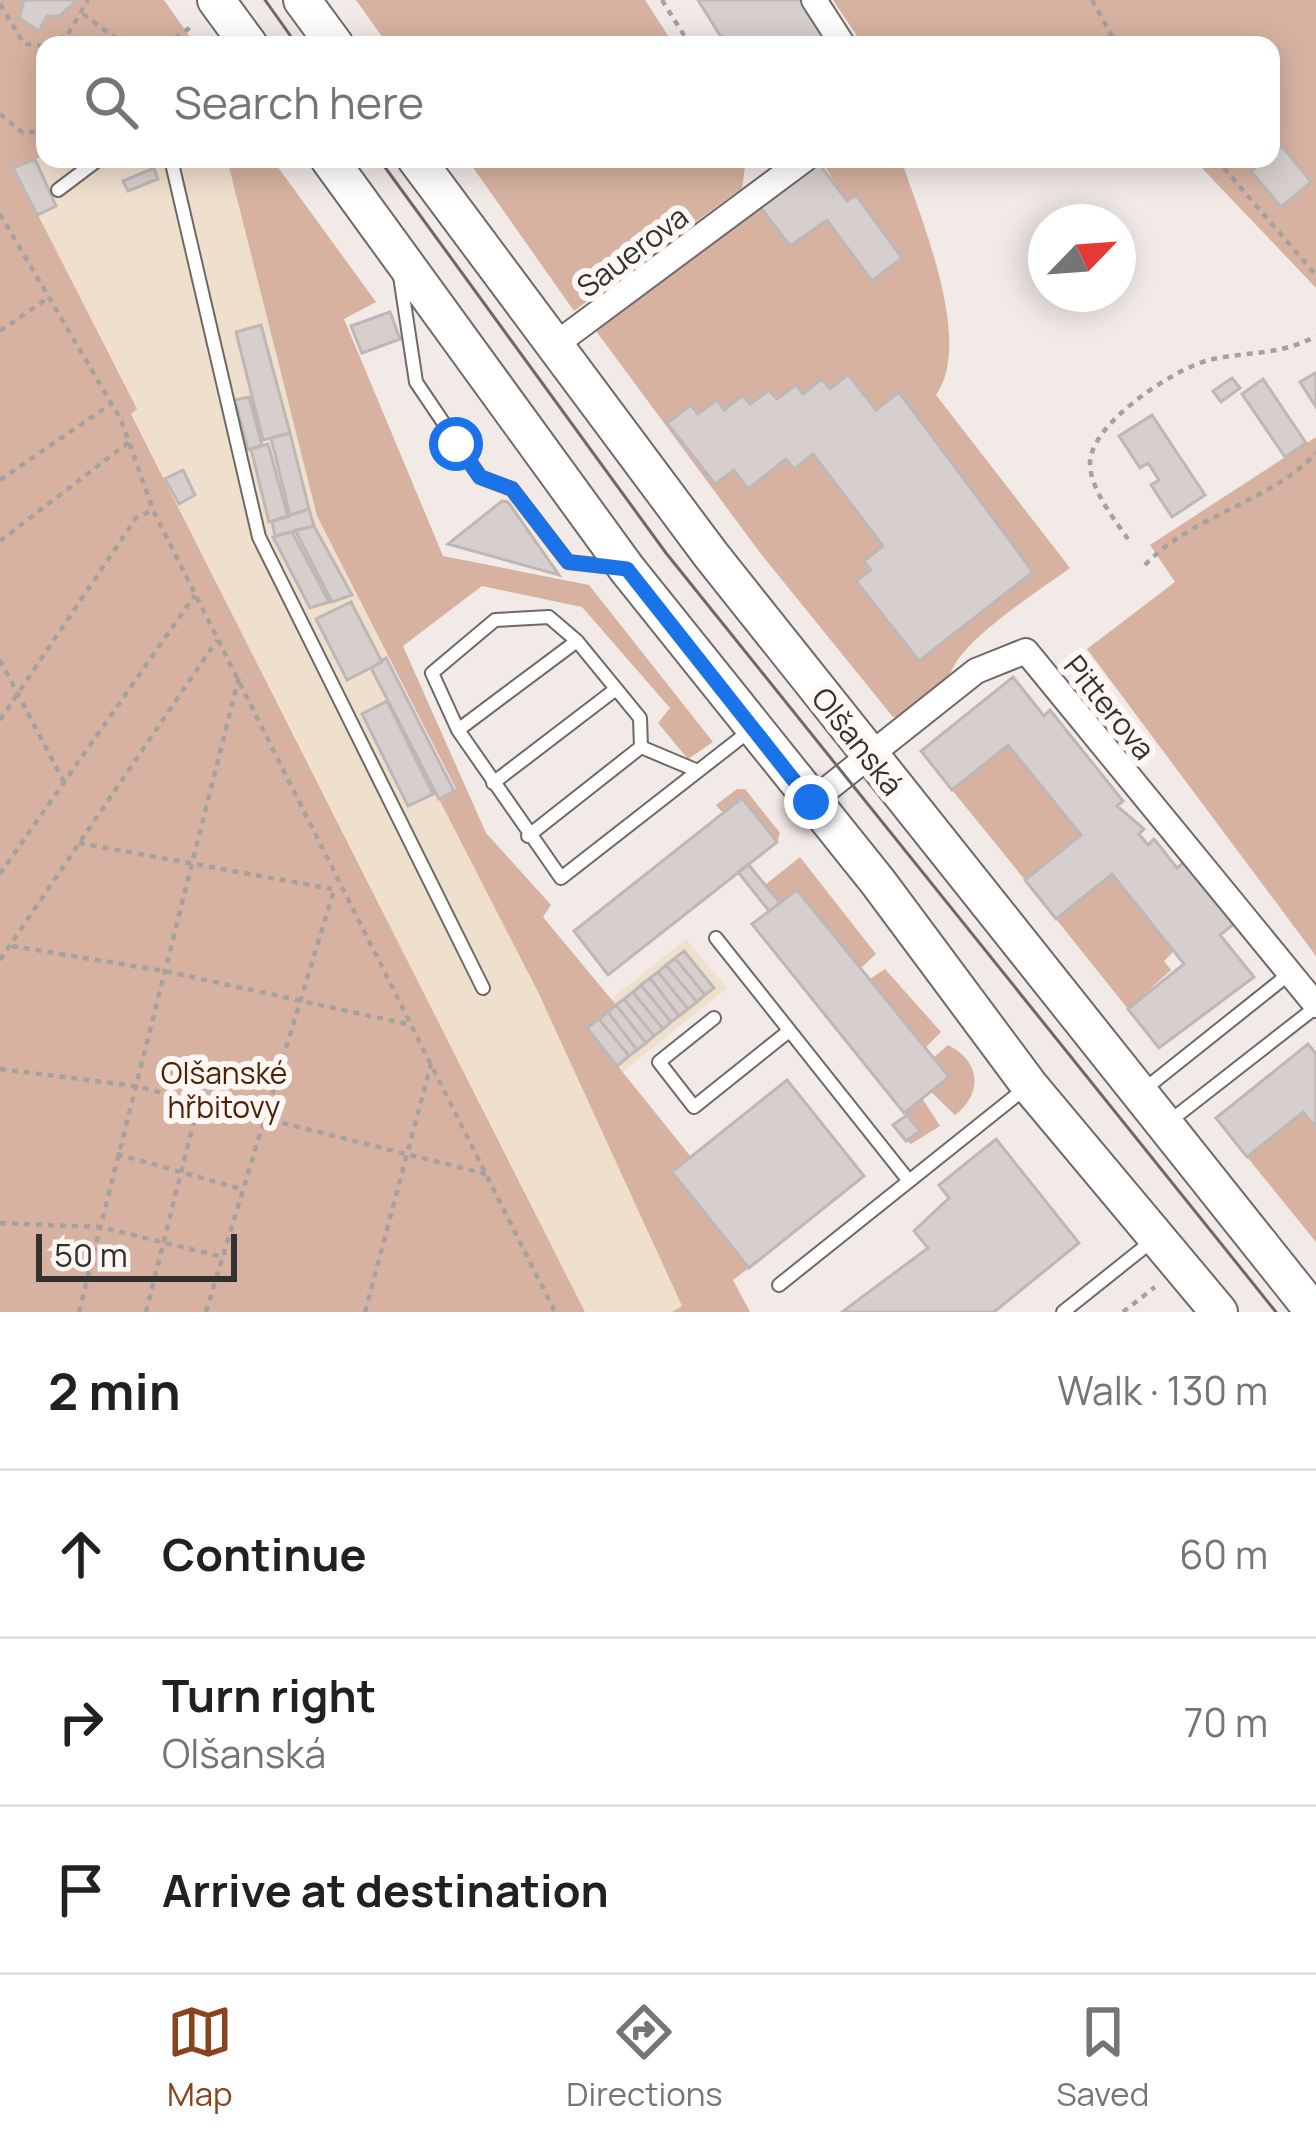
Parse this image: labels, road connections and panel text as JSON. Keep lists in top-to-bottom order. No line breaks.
{"streets":{"street":["Sauerova","Pitterova","Olšanská"]},"crossings":[["Sauerova","Olšanská"],["Pitterova","Olšanská"]],"parks":["Olšanské hřbitovy"],"scale_bar":"50 m","north":"top right","page":{"search":"Search here","scale":"50 m","heading":["2 min","Walk · 130 m"],"list":[["Continue","60 m"],["Turn right","Olšanská","70 m"],"Arrive at destination"],"nav":["Map","Directions","Saved"]}}
